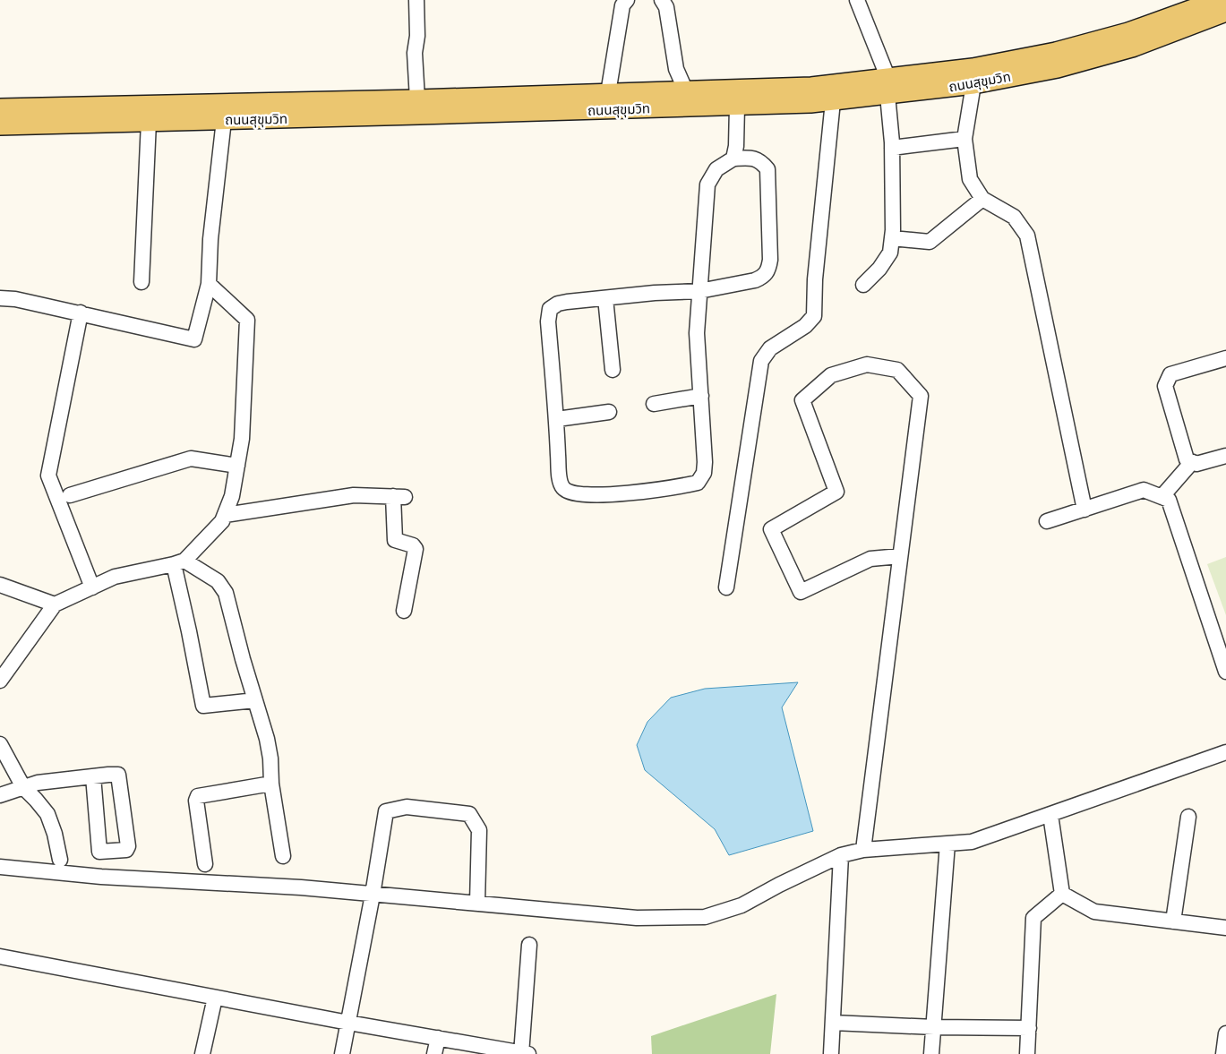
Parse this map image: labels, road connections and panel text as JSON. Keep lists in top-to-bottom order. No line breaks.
{"streets":{"main road":["ถนนสุขุมวิท"]}}
